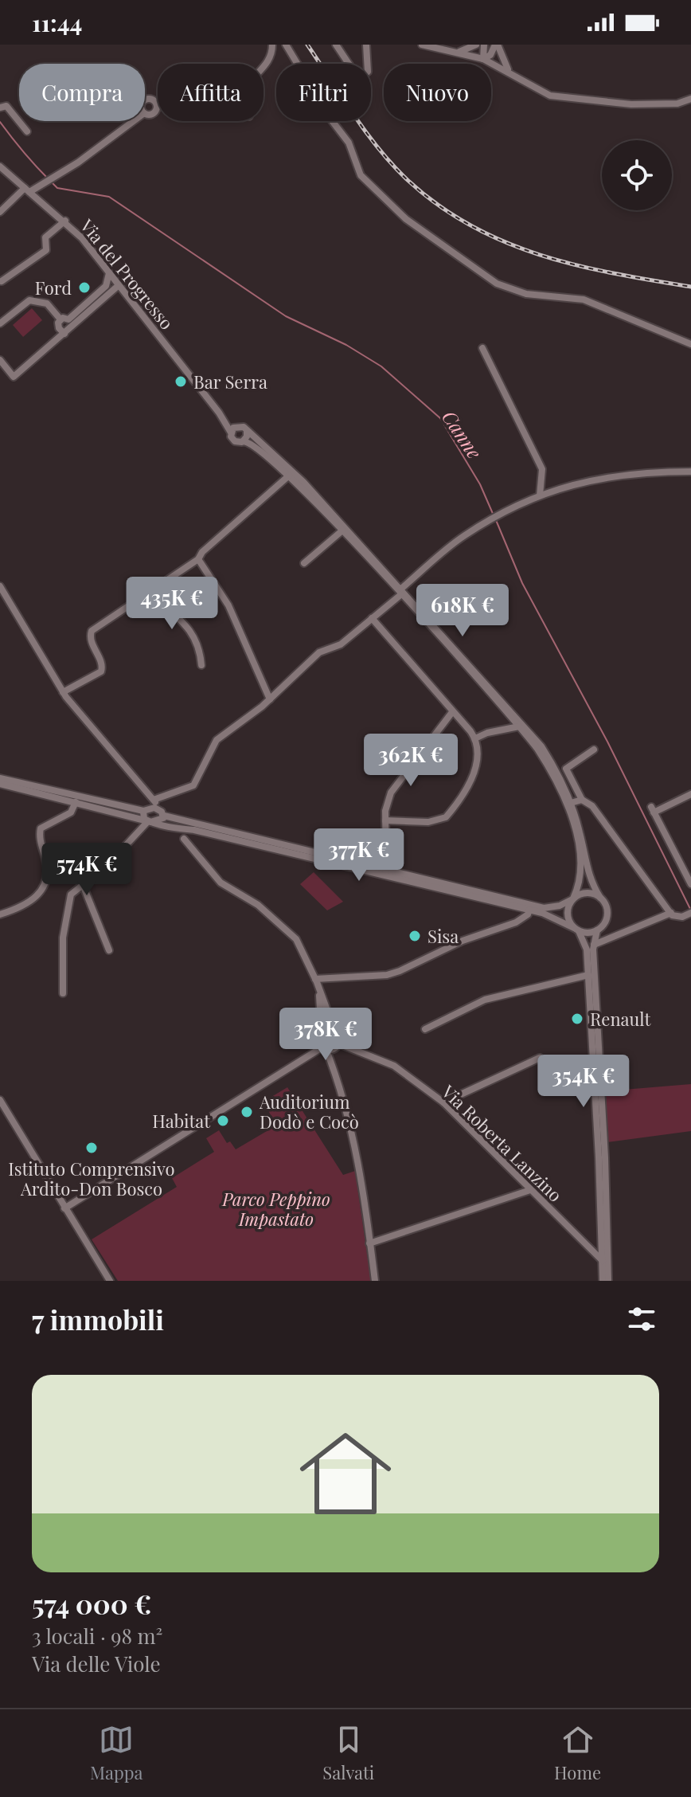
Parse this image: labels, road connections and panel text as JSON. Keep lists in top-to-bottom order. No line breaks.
{"streets":{"street":["Via del Progresso","Via Roberta Lanzino"]},"water":["Canne"],"parks":["Parco Peppino Impastato"],"places":["Ford","Bar Serra","Sisa","Renault","Auditorium Dodò e Cocò","Habitat","Istituto Comprensivo Ardito-Don Bosco"],"page":{"status":"11:44","chip":["Compra","Affitta","Filtri","Nuovo"],"price":["435K €","618K €","362K €","377K €","574K €","378K €","354K €"],"heading":"7 immobili","list":[{"name":"574 000 €","note":"3 locali · 98 m² · Via delle Viole"}],"tabs":["Mappa","Salvati","Home"]}}
